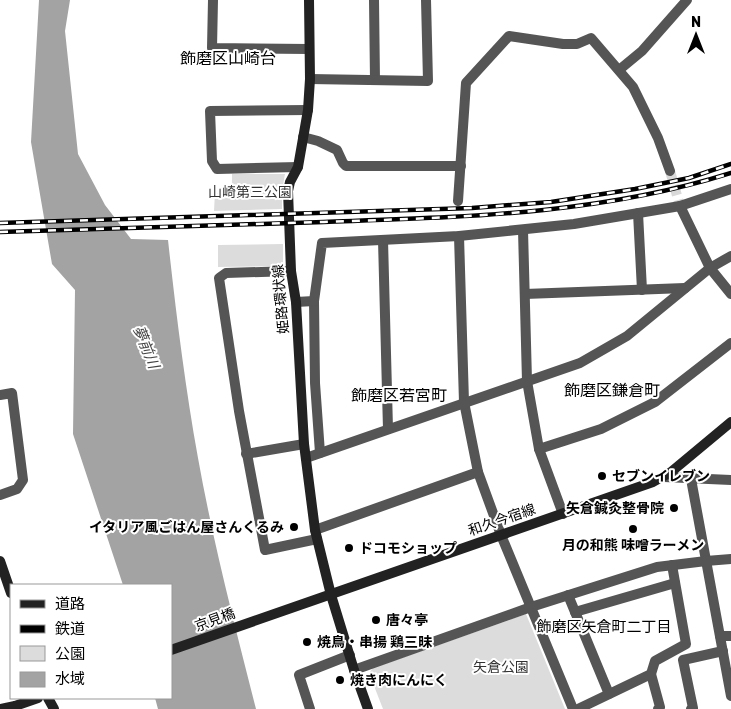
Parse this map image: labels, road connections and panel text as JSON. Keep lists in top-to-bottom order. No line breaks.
{"streets":{"main road":["姫路環状線","和久今宿線","京見橋"]},"crossings":[["姫路環状線","和久今宿線"],["和久今宿線","京見橋"]],"districts":["飾磨区山崎台","飾磨区鎌倉町","飾磨区若宮町","飾磨区矢倉町二丁目"],"water":["夢前川"],"parks":["山崎第三公園","矢倉公園"],"places":["セブンイレブン","矢倉鍼灸整骨院","イタリア風ごはん屋さんくるみ","月の和熊 味噌ラーメン","ドコモショップ","唐々亭","焼鳥・串揚 鶏三昧","焼き肉にんにく"],"legend":["道路","鉄道","公園","水域"],"north":"top"}
